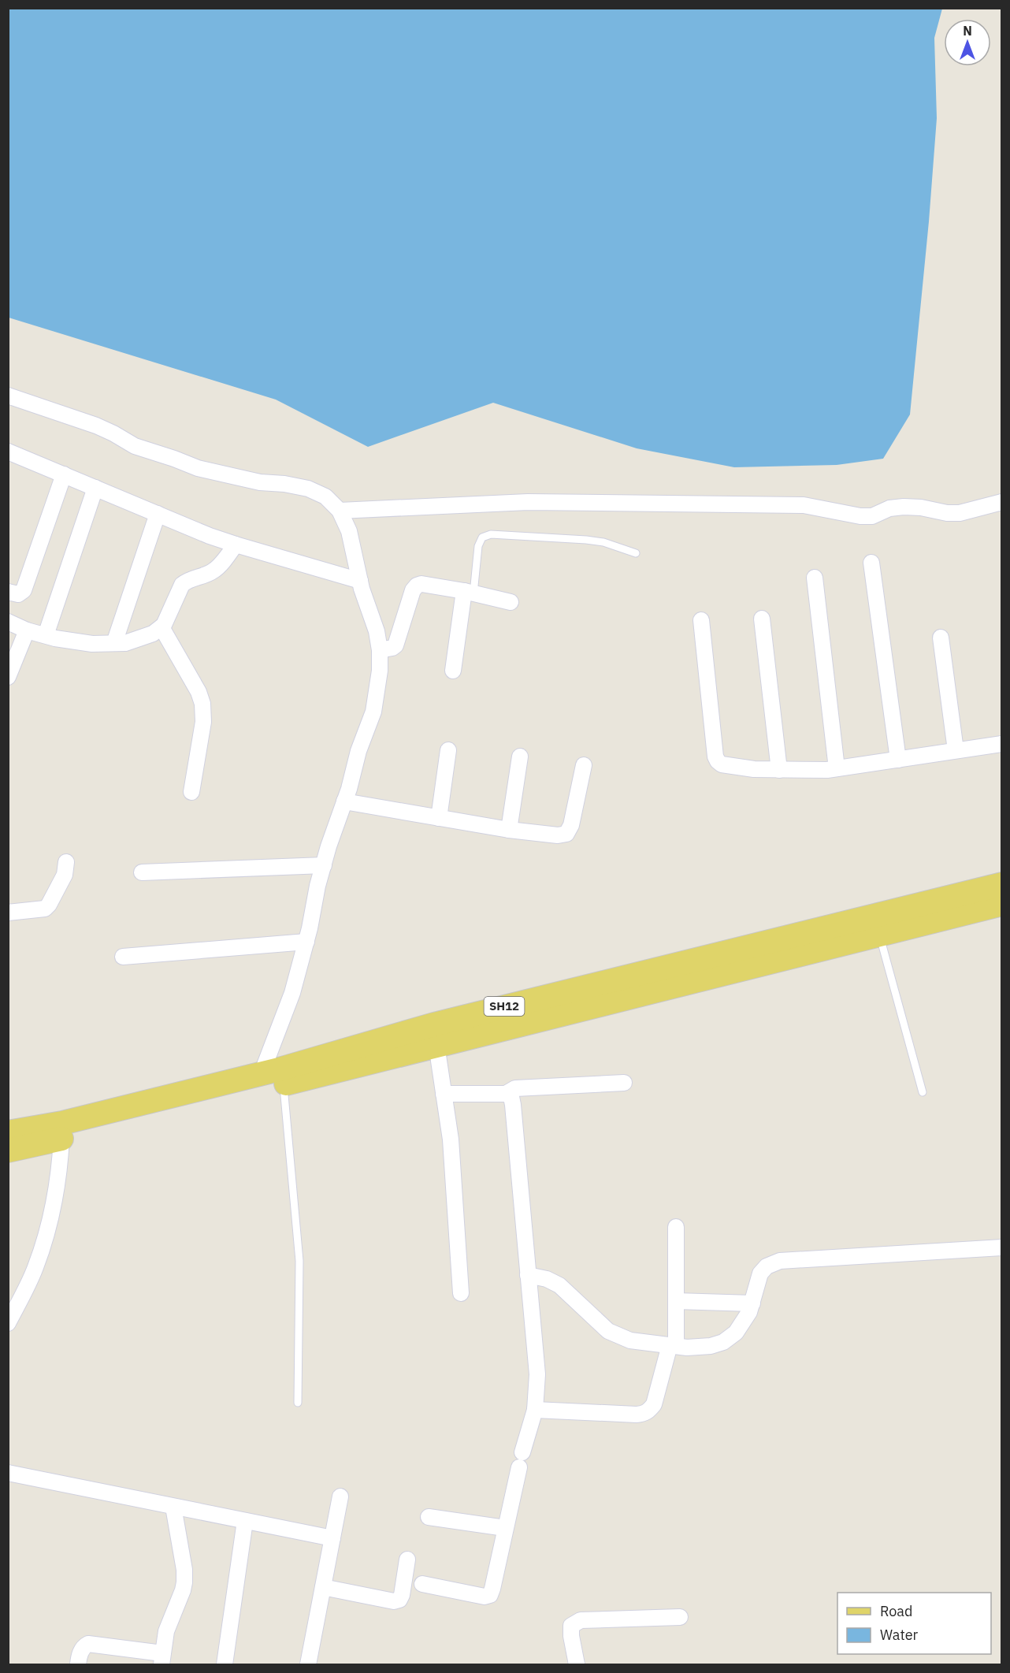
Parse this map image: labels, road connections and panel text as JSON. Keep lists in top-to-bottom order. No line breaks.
{"streets":{"main road":["SH12"]},"legend":["Road","Water"],"north":"top"}
